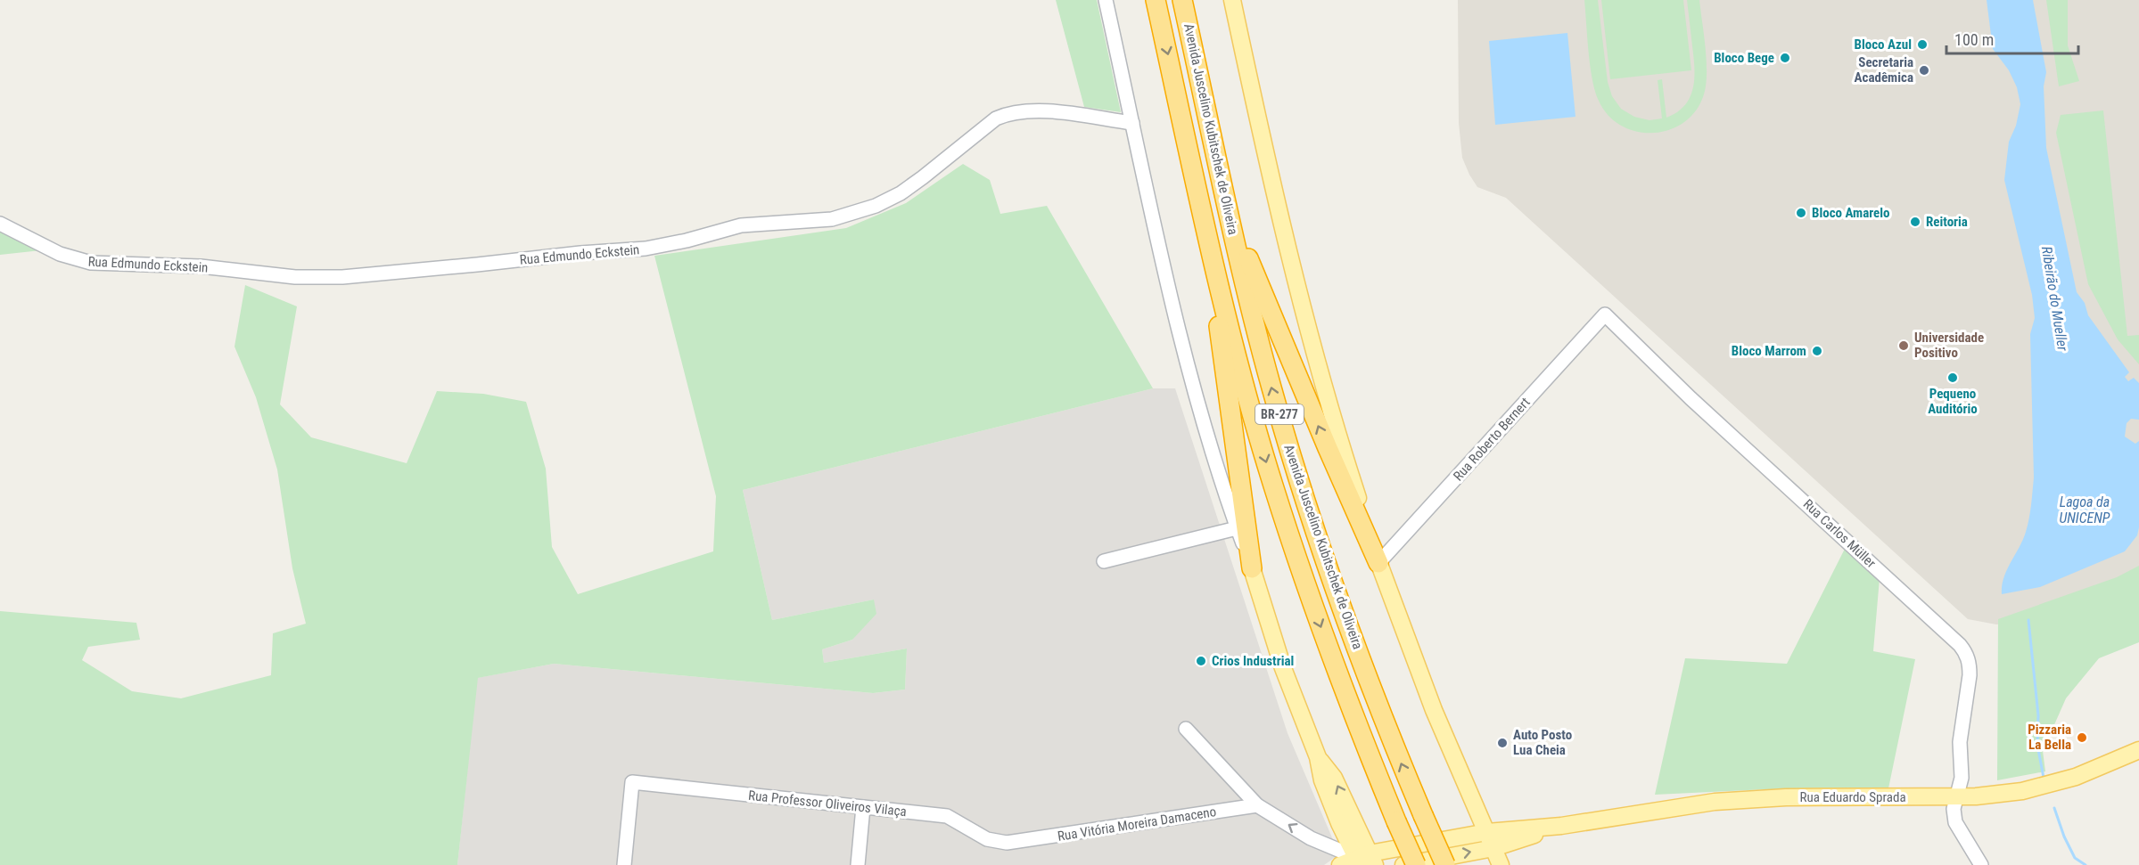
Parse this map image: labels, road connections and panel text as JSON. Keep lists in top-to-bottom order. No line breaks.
{"streets":{"highway":["Avenida Juscelino Kubitschek de Oliveira","BR-277"],"main road":["Rua Eduardo Sprada"],"street":["Rua Edmundo Eckstein","Rua Roberto Bernert","Rua Carlos Müller","Rua Professor Oliveiros Vilaça","Rua Vitória Moreira Damaceno"]},"crossings":[["Rua Roberto Bernert","Rua Carlos Müller"],["Rua Carlos Müller","Rua Eduardo Sprada"],["Rua Professor Oliveiros Vilaça","Rua Vitória Moreira Damaceno"]],"water":["Ribeirão do Mueller","Lagoa da UNICENP"],"places":["Bloco Azul","Bloco Bege","Secretaria Acadêmica","Bloco Amarelo","Reitoria","Universidade Positivo","Bloco Marrom","Pequeno Auditório","Crios Industrial","Pizzaria La Bella","Auto Posto Lua Cheia"],"scale_bar":"100 m"}
